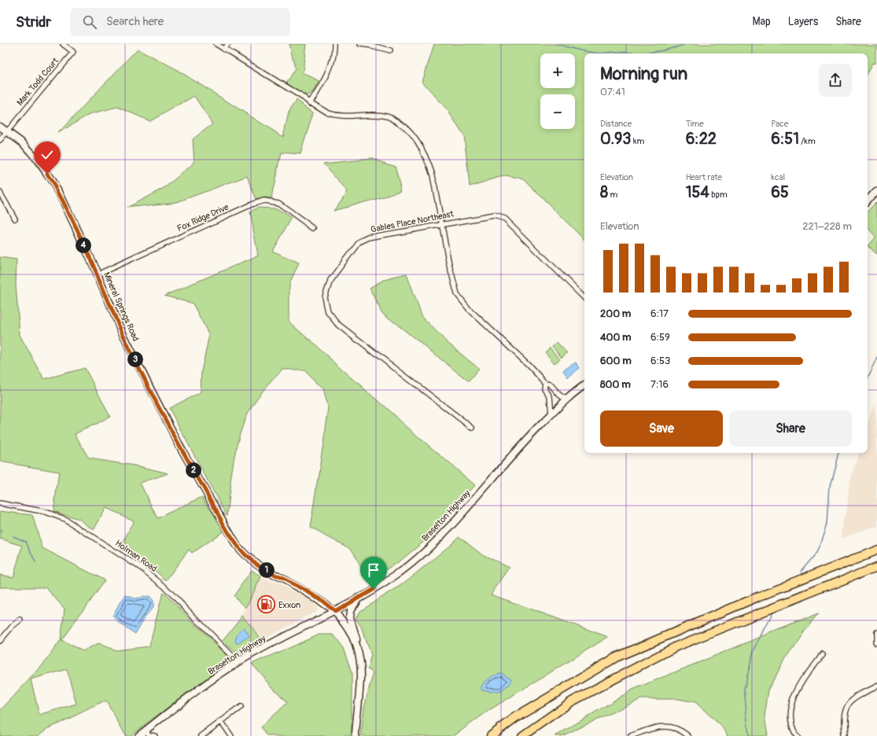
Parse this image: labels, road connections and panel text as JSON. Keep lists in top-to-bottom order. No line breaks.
{"streets":{"street":["Mark Todd Court","Fox Ridge Drive","Gables Place Northeast","Mineral Springs Road","Braselton Highway","Holman Road"]},"crossings":[["Mark Todd Court","Mineral Springs Road"],["Fox Ridge Drive","Mineral Springs Road"],["Mineral Springs Road","Braselton Highway"],["Braselton Highway","Holman Road"]],"places":{"fuel station":["Exxon"]},"page":{"header":"Stridr","search":"Search here","nav":["Map","Layers","Share"],"map_buttons":["+","−"],"heading":["Morning run","07:41"],"stats":[["Distance","0.93 km"],["Time","6:22"],["Pace","6:51 /km"],["Elevation","8 m"],["Heart rate","154 bpm"],["kcal","65"]],"chart":["Elevation","221–228 m"],"pins":["4","3","2","1"],"list":[{"name":"200 m","note":"6:17"},{"name":"400 m","note":"6:59"},{"name":"600 m","note":"6:53"},{"name":"800 m","note":"7:16"}],"buttons":["Save","Share"]}}
